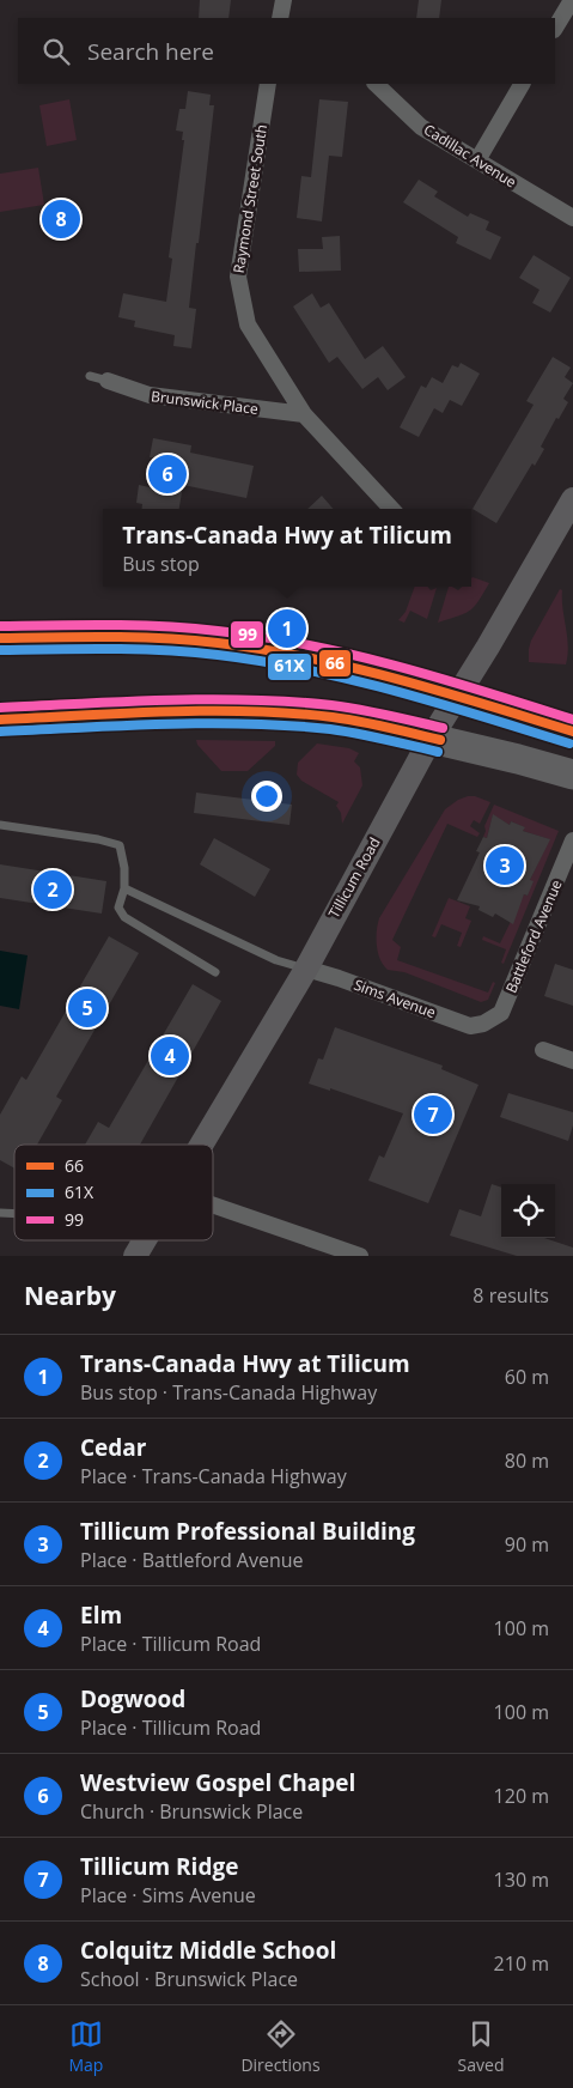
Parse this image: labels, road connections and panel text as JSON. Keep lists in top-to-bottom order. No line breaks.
{"streets":{"main road":["Tillicum Road"],"street":["Cadillac Avenue","Raymond Street South","Brunswick Place","Battleford Avenue","Sims Avenue"]},"crossings":[["Raymond Street South","Brunswick Place"],["Tillicum Road","Sims Avenue"],["Battleford Avenue","Sims Avenue"]],"lines":["transit line 99","transit line 66","transit line 61X"],"legend":["66","61X","99"],"page":{"search":"Search here","pins":["8","6","1","3","2","5","4","7"],"popup":["Trans-Canada Hwy at Tilicum","Bus stop"],"heading":["Nearby","8 results"],"list":[{"mark":"1","name":"Trans-Canada Hwy at Tilicum","note":"Bus stop · Trans-Canada Highway","value":"60 m"},{"mark":"2","name":"Cedar","note":"Place · Trans-Canada Highway","value":"80 m"},{"mark":"3","name":"Tillicum Professional Building","note":"Place · Battleford Avenue","value":"90 m"},{"mark":"4","name":"Elm","note":"Place · Tillicum Road","value":"100 m"},{"mark":"5","name":"Dogwood","note":"Place · Tillicum Road","value":"100 m"},{"mark":"6","name":"Westview Gospel Chapel","note":"Church · Brunswick Place","value":"120 m"},{"mark":"7","name":"Tillicum Ridge","note":"Place · Sims Avenue","value":"130 m"},{"mark":"8","name":"Colquitz Middle School","note":"School · Brunswick Place","value":"210 m"}],"nav":["Map","Directions","Saved"]}}
